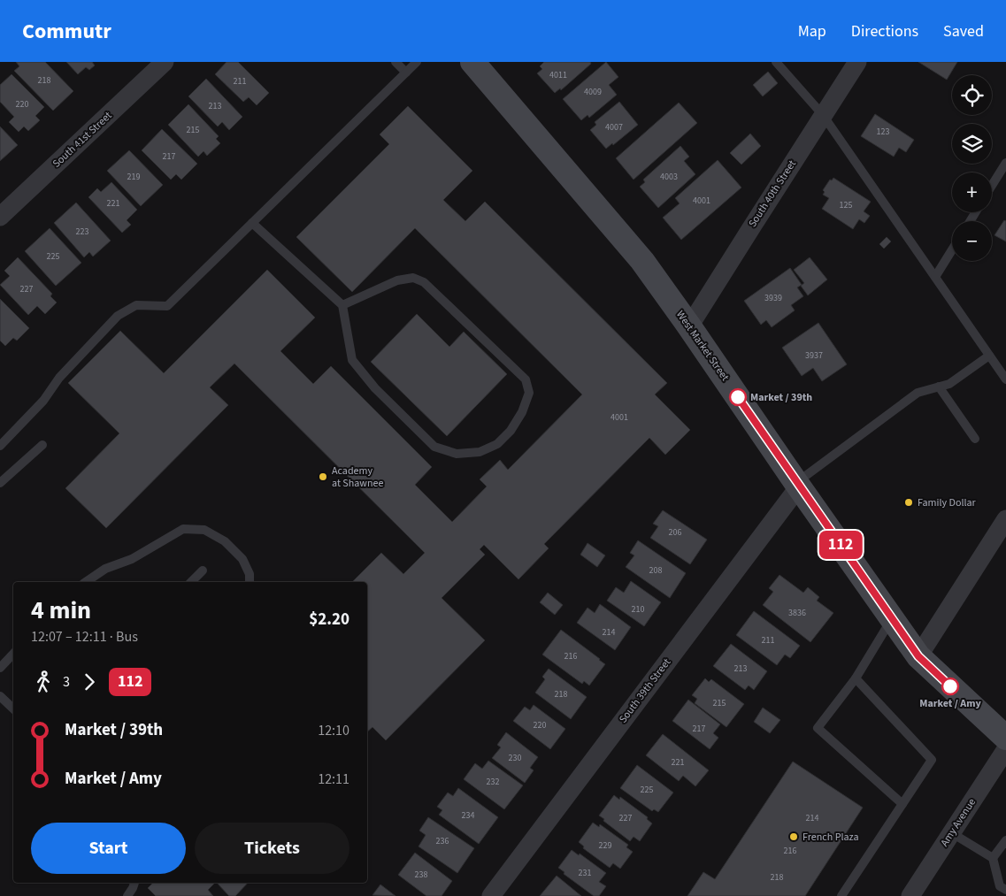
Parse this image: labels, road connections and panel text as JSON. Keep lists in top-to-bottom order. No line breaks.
{"streets":{"street":["South 41st Street","South 40th Street","West Market Street","South 39th Street","Amy Avenue"]},"crossings":[["South 40th Street","West Market Street"],["West Market Street","South 39th Street"]],"places":["Market / 39th","Academy at Shawnee","Family Dollar","Market / Amy","French Plaza"],"lines":["bus line 112"],"house_numbers":["4011","218","211","4009","220","213","4007","215","123","217","219","4003","4001","221","125","223","225","227","3939","3937","4001","206","208","210","3836","214","211","216","213","218","215","220","217","230","221","232","225","234","227","214","236","229","216","231","238","218"],"page":{"header":"Commutr","nav":["Map","Directions","Saved"],"on_map":"112","map_buttons":["+","−"],"heading":["4 min","12:07 – 12:11 · Bus","$2.20"],"legs":["3","112"],"list":[{"name":"Market / 39th","value":"12:10"},{"name":"Market / Amy","value":"12:11"}],"buttons":["Start","Tickets"]}}
